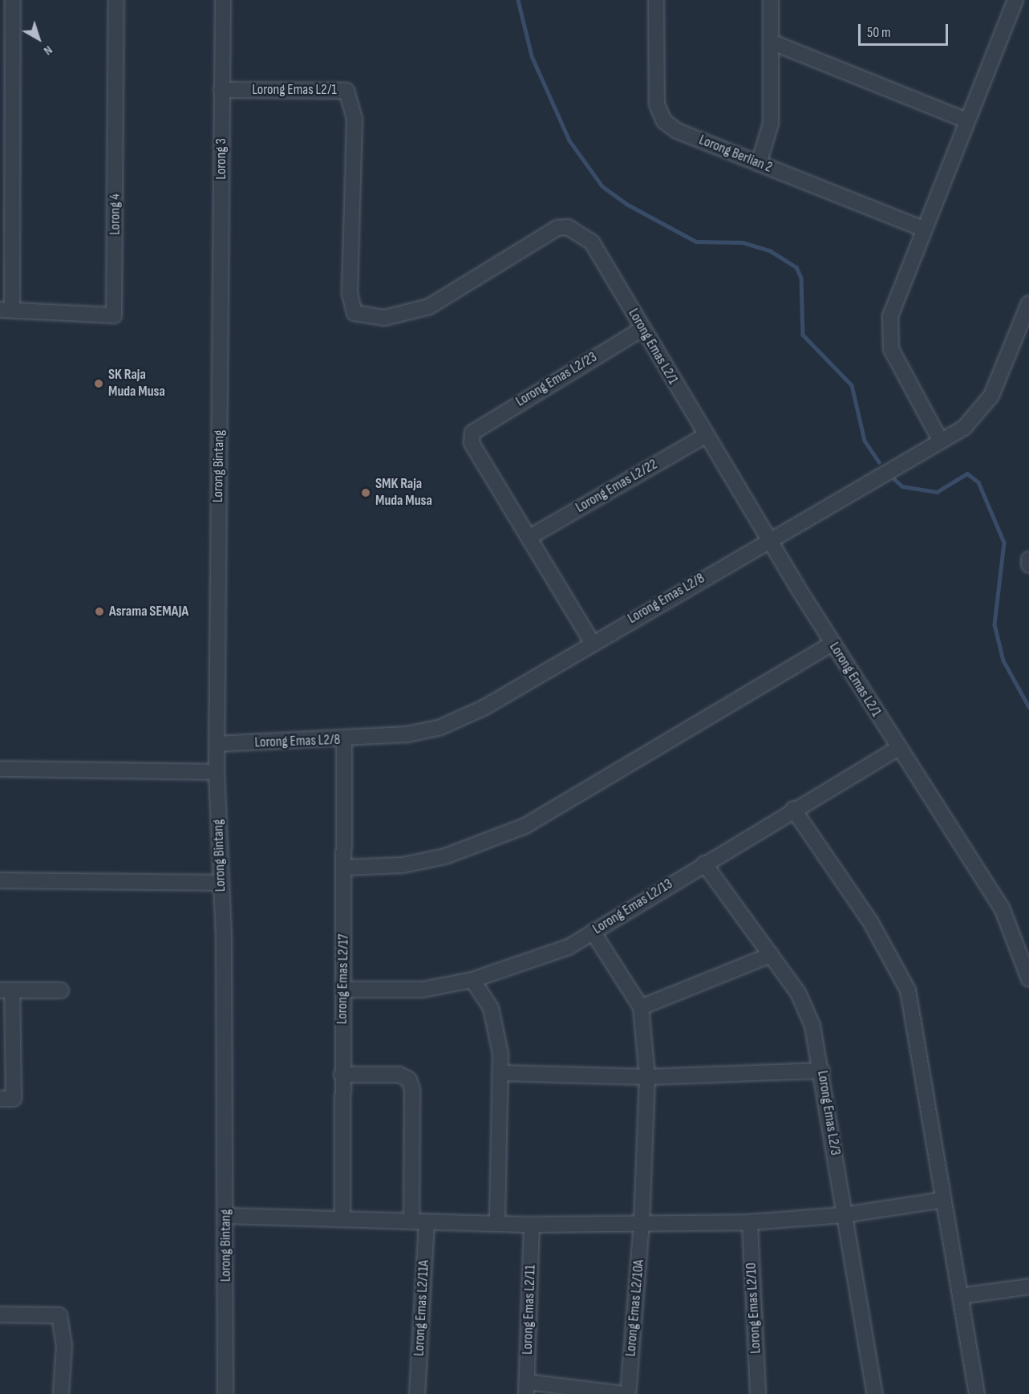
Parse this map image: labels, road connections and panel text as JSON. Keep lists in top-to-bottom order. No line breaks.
{"streets":{"street":["Lorong Emas L2/1","Lorong Berlian 2","Lorong 3","Lorong 4","Lorong Emas L2/23","Lorong Bintang","Lorong Emas L2/22","Lorong Emas L2/8","Lorong Emas L2/13","Lorong Emas L2/17","Lorong Emas L2/3","Lorong Emas L2/11A","Lorong Emas L2/10A","Lorong Emas L2/10","Lorong Emas L2/11"]},"crossings":[["Lorong Emas L2/1","Lorong 3"],["Lorong Emas L2/1","Lorong Emas L2/23"],["Lorong Emas L2/1","Lorong Emas L2/22"],["Lorong Emas L2/1","Lorong Emas L2/8"],["Lorong Emas L2/1","Lorong Emas L2/13"],["Lorong 3","Lorong Bintang"],["Lorong Emas L2/23","Lorong Emas L2/22"],["Lorong Bintang","Lorong Emas L2/8"],["Lorong Emas L2/8","Lorong Emas L2/17"],["Lorong Emas L2/13","Lorong Emas L2/17"],["Lorong Emas L2/13","Lorong Emas L2/3"]],"places":["SK Raja Muda Musa","SMK Raja Muda Musa","Asrama SEMAJA"],"scale_bar":"50 m","north":"bottom right"}
